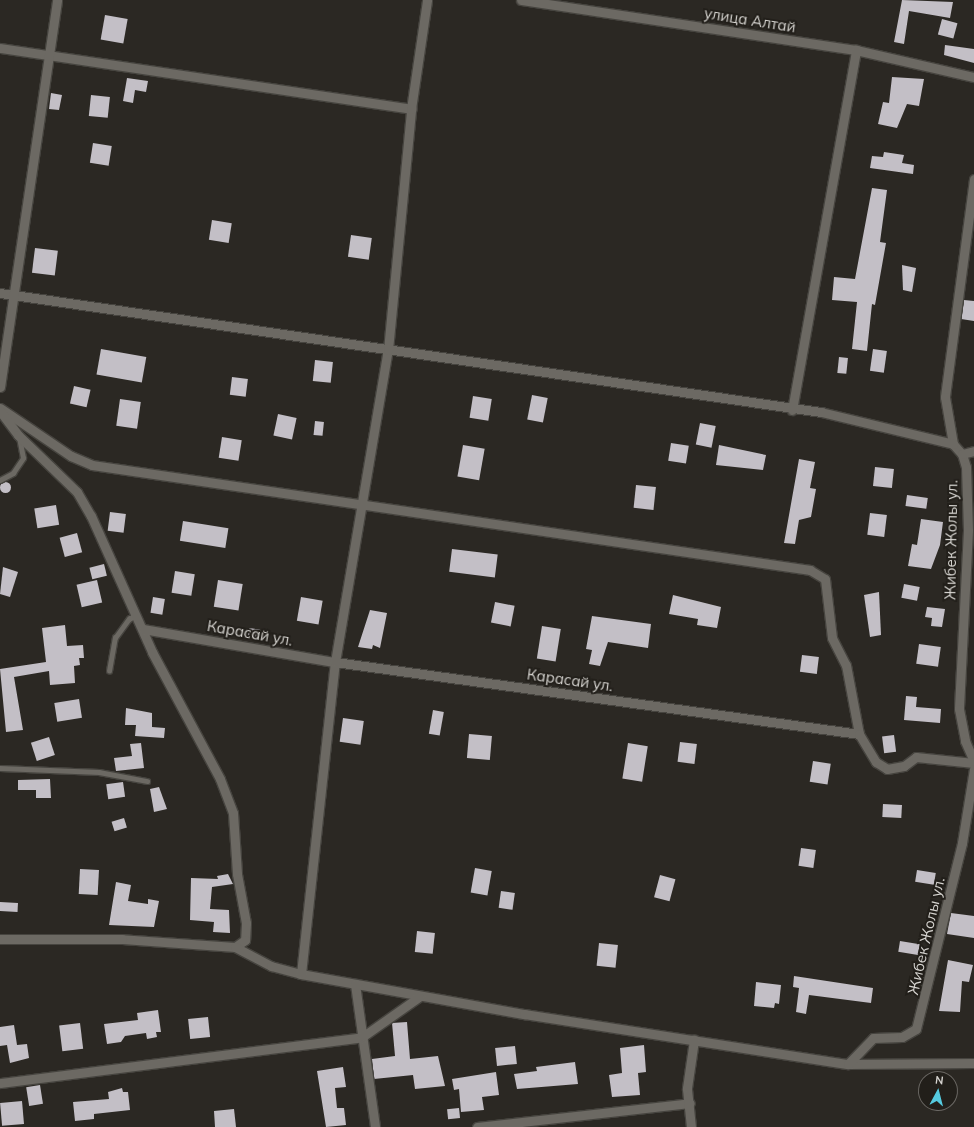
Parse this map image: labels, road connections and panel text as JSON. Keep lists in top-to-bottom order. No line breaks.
{"streets":{"street":["улица Алтай","Жибек Жолы ул.","Карасай ул."]},"north":"top"}
